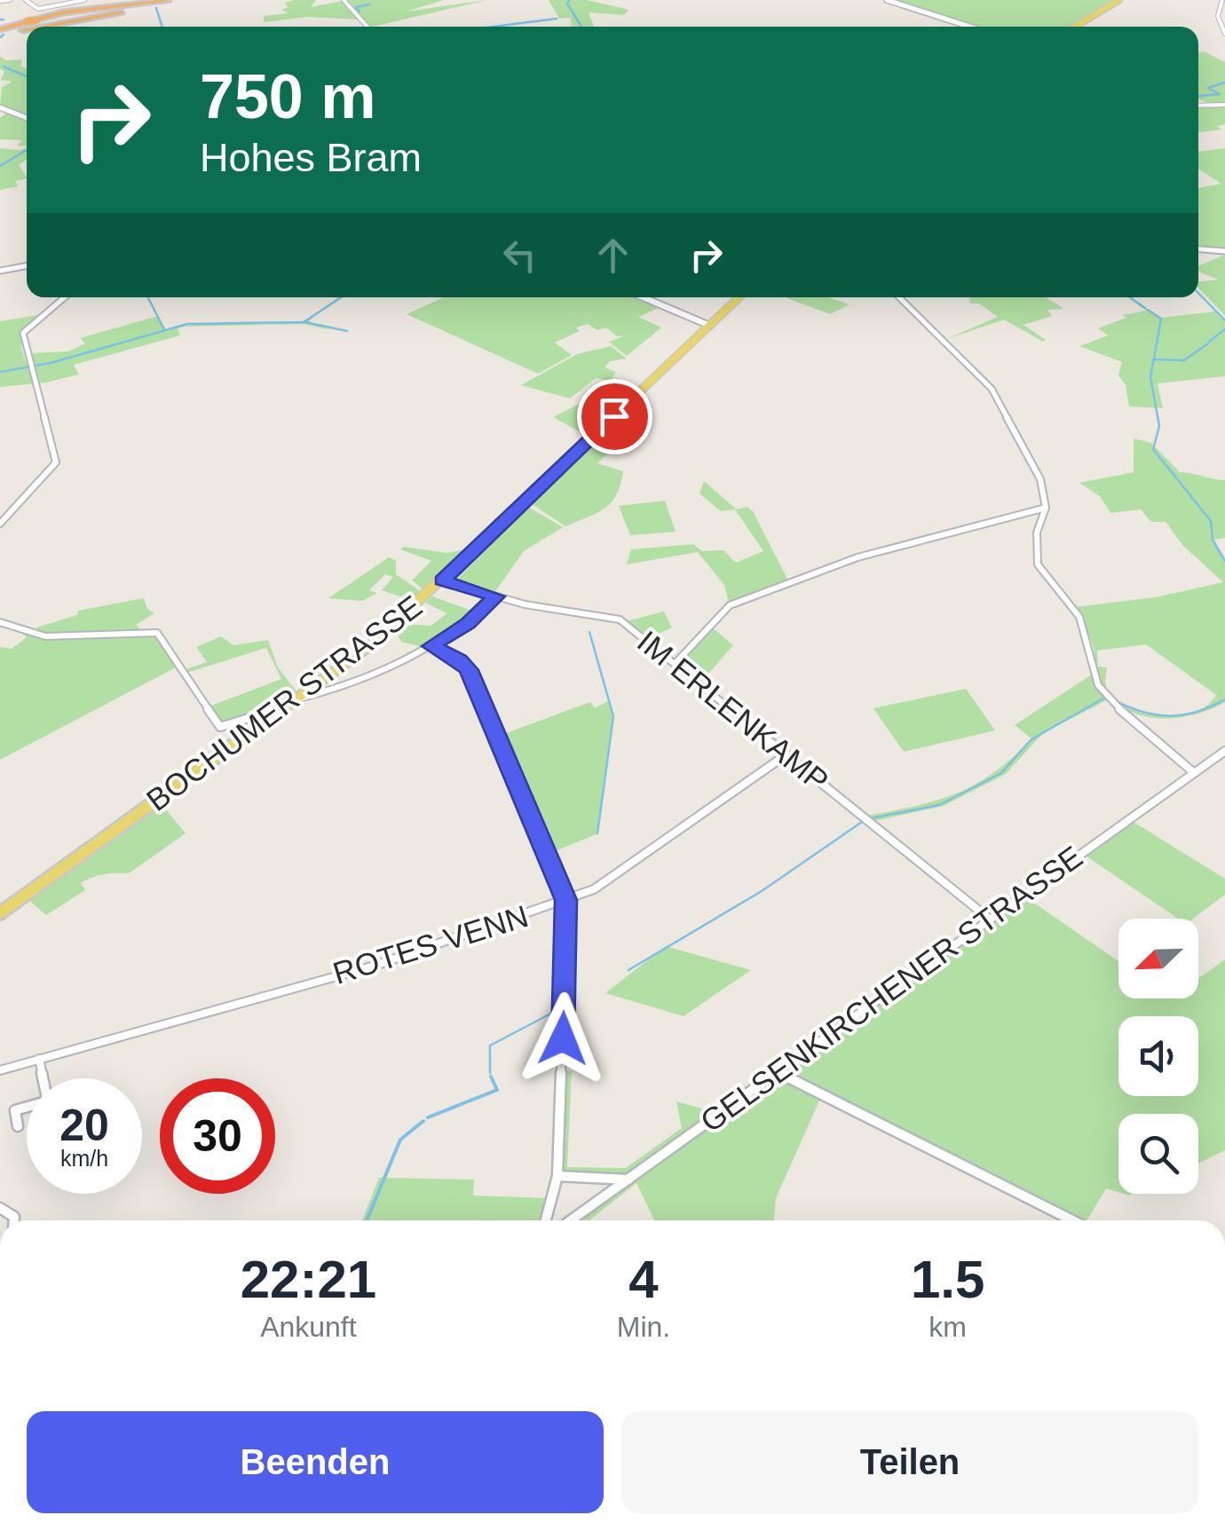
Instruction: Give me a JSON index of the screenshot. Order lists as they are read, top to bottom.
{
  "streets": {
    "main road": ["BOCHUMER STRASSE"],
    "street": ["IM ERLENKAMP", "ROTES VENN", "GELSENKIRCHENER STRASSE"]
  },
  "crossings": [
    ["BOCHUMER STRASSE", "IM ERLENKAMP"],
    ["IM ERLENKAMP", "ROTES VENN"],
    ["IM ERLENKAMP", "GELSENKIRCHENER STRASSE"]
  ],
  "north": "bottom left",
  "page": {
    "turn": ["750 m", "Hohes Bram"],
    "speed": "20 km/h",
    "limit": "30",
    "eta": [
      "22:21",
      "Ankunft",
      "4",
      "Min.",
      "1.5",
      "km"
    ],
    "buttons": ["Beenden", "Teilen"]
  }
}
